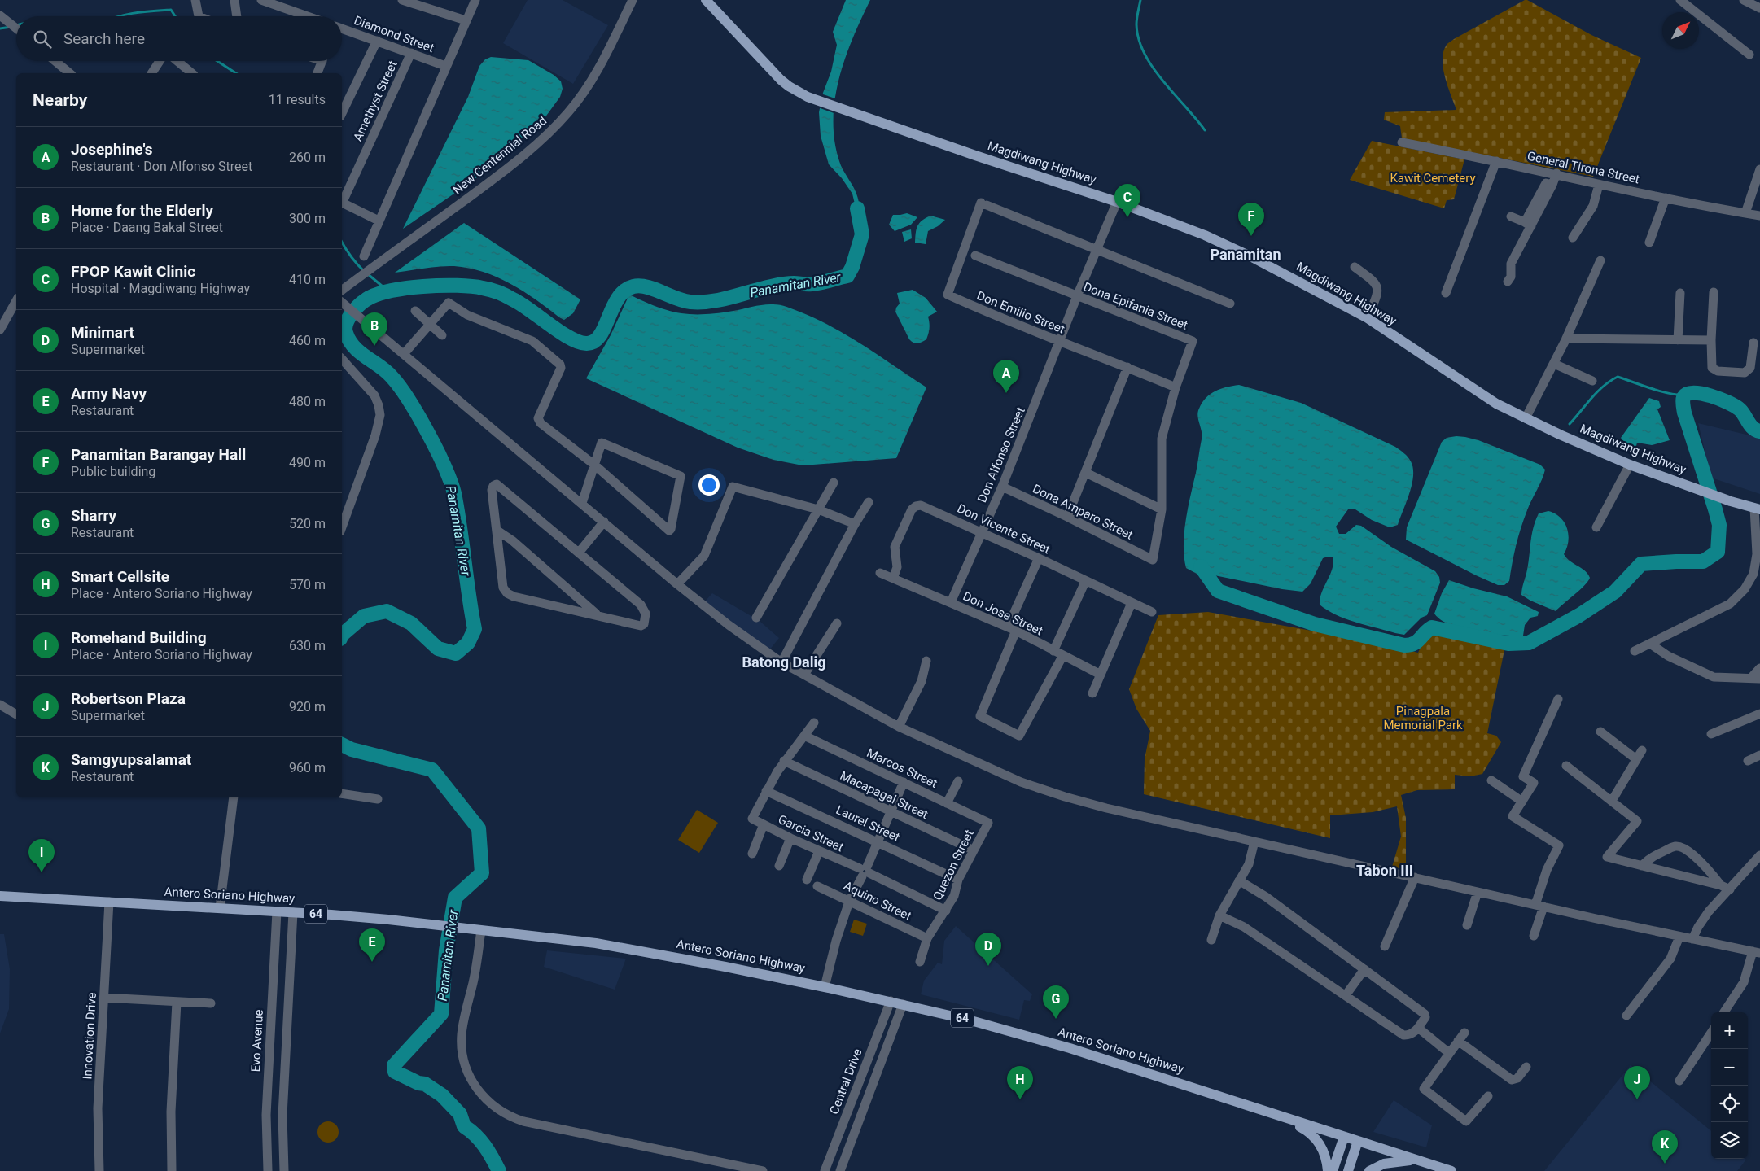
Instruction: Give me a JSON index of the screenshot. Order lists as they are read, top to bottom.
{
  "streets": {
    "main road": ["Magdiwang Highway", "Antero Soriano Highway", "64"],
    "street": [
      "Diamond Street",
      "Amethyst Street",
      "New Centennial Road",
      "General Tirona Street",
      "Dona Epifania Street",
      "Don Emilio Street",
      "Don Alfonso Street",
      "Dona Amparo Street",
      "Don Vicente Street",
      "Don Jose Street",
      "Marcos Street",
      "Macapagal Street",
      "Laurel Street",
      "Garcia Street",
      "Quezon Street",
      "Aquino Street",
      "Innovation Drive",
      "Evo Avenue",
      "Central Drive"
    ]
  },
  "crossings": [
    ["Diamond Street", "Amethyst Street"],
    ["Magdiwang Highway", "Don Alfonso Street"],
    ["Dona Epifania Street", "Don Emilio Street"],
    ["Dona Epifania Street", "Don Alfonso Street"],
    ["Dona Epifania Street", "Dona Amparo Street"],
    ["Don Emilio Street", "Don Alfonso Street"],
    ["Don Alfonso Street", "Dona Amparo Street"],
    ["Don Alfonso Street", "Don Vicente Street"],
    ["Don Alfonso Street", "Don Jose Street"],
    ["Don Vicente Street", "Don Jose Street"],
    ["Marcos Street", "Quezon Street"],
    ["Macapagal Street", "Quezon Street"],
    ["Laurel Street", "Garcia Street"],
    ["Laurel Street", "Quezon Street"],
    ["Garcia Street", "Quezon Street"],
    ["Quezon Street", "Aquino Street"],
    ["Antero Soriano Highway", "Innovation Drive"],
    ["Antero Soriano Highway", "Evo Avenue"],
    ["Antero Soriano Highway", "Central Drive"]
  ],
  "districts": ["Panamitan", "Batong Dalig", "Tabon III"],
  "water": ["Panamitan River"],
  "parks": ["Kawit Cemetery", "Pinagpala Memorial Park"],
  "north": "top right",
  "page": {
    "search": "Search here",
    "heading": ["Nearby", "11 results"],
    "list": [
      {
        "mark": "A",
        "name": "Josephine's",
        "note": "Restaurant · Don Alfonso Street",
        "value": "260 m"
      },
      {
        "mark": "B",
        "name": "Home for the Elderly",
        "note": "Place · Daang Bakal Street",
        "value": "300 m"
      },
      {
        "mark": "C",
        "name": "FPOP Kawit Clinic",
        "note": "Hospital · Magdiwang Highway",
        "value": "410 m"
      },
      {
        "mark": "D",
        "name": "Minimart",
        "note": "Supermarket",
        "value": "460 m"
      },
      {
        "mark": "E",
        "name": "Army Navy",
        "note": "Restaurant",
        "value": "480 m"
      },
      {
        "mark": "F",
        "name": "Panamitan Barangay Hall",
        "note": "Public building",
        "value": "490 m"
      },
      {
        "mark": "G",
        "name": "Sharry",
        "note": "Restaurant",
        "value": "520 m"
      },
      {
        "mark": "H",
        "name": "Smart Cellsite",
        "note": "Place · Antero Soriano Highway",
        "value": "570 m"
      },
      {
        "mark": "I",
        "name": "Romehand Building",
        "note": "Place · Antero Soriano Highway",
        "value": "630 m"
      },
      {
        "mark": "J",
        "name": "Robertson Plaza",
        "note": "Supermarket",
        "value": "920 m"
      },
      {
        "mark": "K",
        "name": "Samgyupsalamat",
        "note": "Restaurant",
        "value": "960 m"
      }
    ],
    "pins": [
      "C",
      "F",
      "B",
      "A",
      "I",
      "E",
      "D",
      "G",
      "H",
      "J",
      "K"
    ],
    "map_buttons": ["+", "−"]
  }
}
